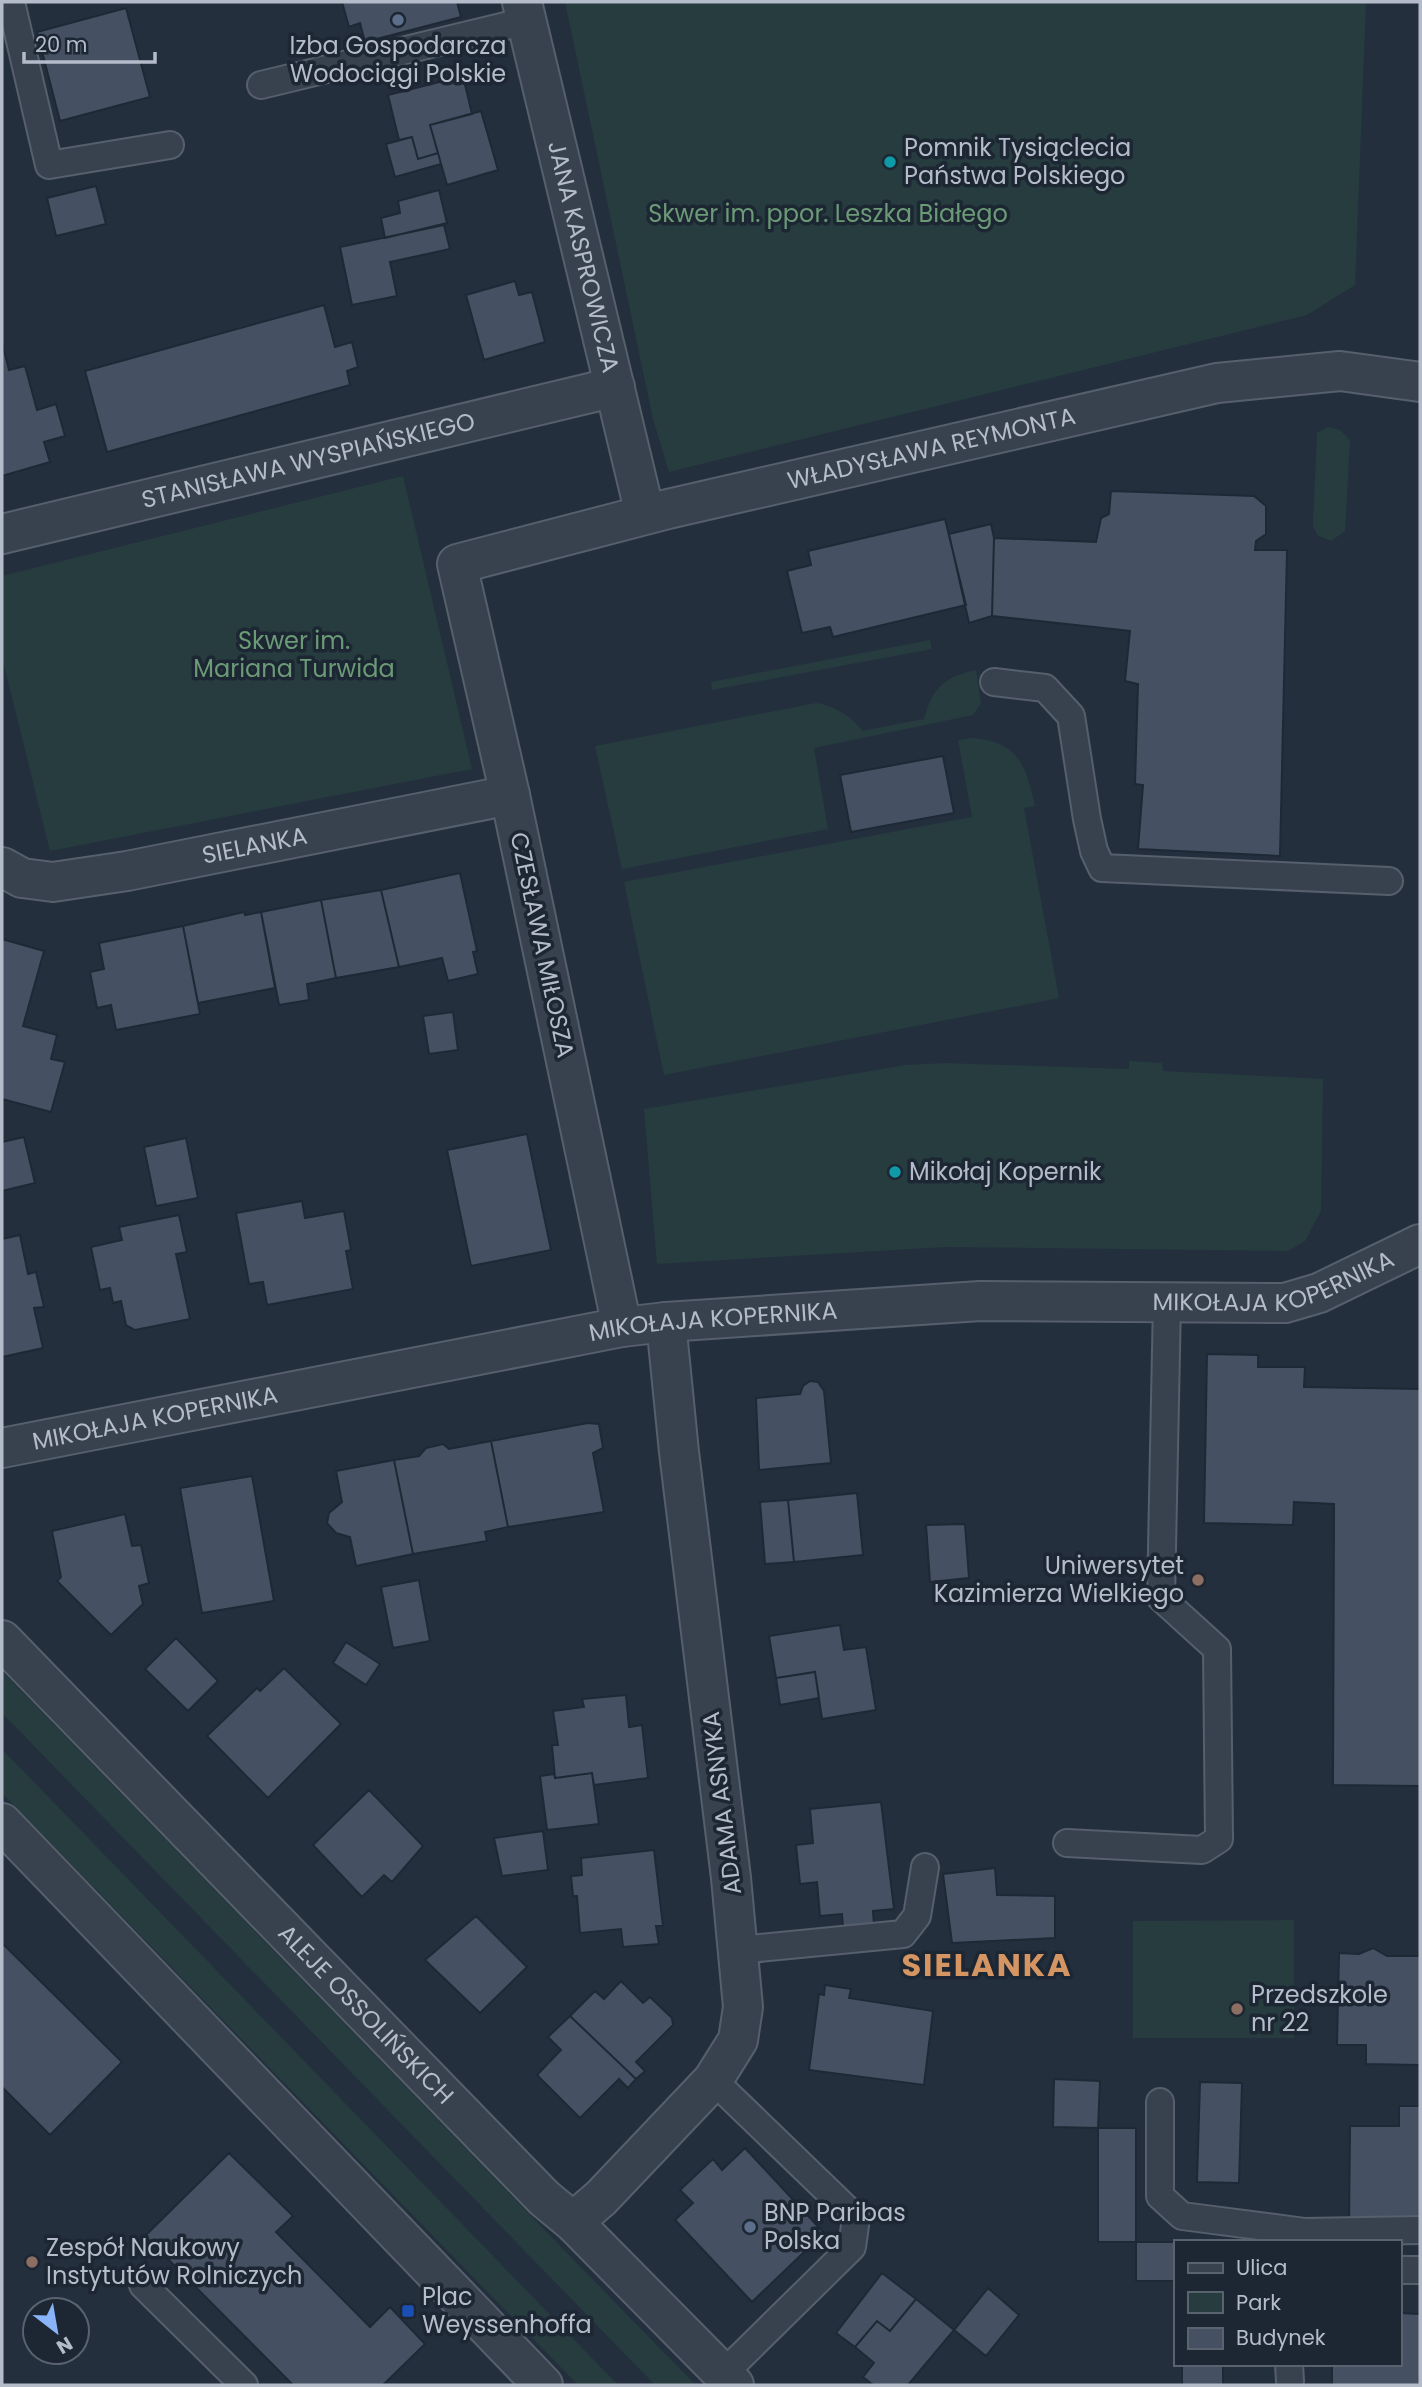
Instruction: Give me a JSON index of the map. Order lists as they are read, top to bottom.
{
  "streets": {
    "street": [
      "JANA KASPROWICZA",
      "WŁADYSŁAWA REYMONTA",
      "STANISŁAWA WYSPIAŃSKIEGO",
      "SIELANKA",
      "CZESŁAWA MIŁOSZA",
      "MIKOŁAJA KOPERNIKA",
      "ADAMA ASNYKA",
      "ALEJE OSSOLIŃSKICH"
    ]
  },
  "crossings": [
    ["JANA KASPROWICZA", "WŁADYSŁAWA REYMONTA"],
    ["JANA KASPROWICZA", "STANISŁAWA WYSPIAŃSKIEGO"],
    ["WŁADYSŁAWA REYMONTA", "CZESŁAWA MIŁOSZA"],
    ["SIELANKA", "CZESŁAWA MIŁOSZA"],
    ["CZESŁAWA MIŁOSZA", "MIKOŁAJA KOPERNIKA"],
    ["MIKOŁAJA KOPERNIKA", "ADAMA ASNYKA"],
    ["ADAMA ASNYKA", "ALEJE OSSOLIŃSKICH"]
  ],
  "districts": ["SIELANKA"],
  "parks": ["Skwer im. ppor. Leszka Białego", "Skwer im. Mariana Turwida"],
  "places": {
    "other": [
      "Izba Gospodarcza Wodociągi Polskie",
      "Pomnik Tysiąclecia Państwa Polskiego",
      "Mikołaj Kopernik",
      "Uniwersytet Kazimierza Wielkiego",
      "Przedszkole nr 22",
      "BNP Paribas Polska",
      "Zespół Naukowy Instytutów Rolniczych"
    ],
    "transit": ["Plac Weyssenhoffa"]
  },
  "legend": ["Ulica", "Park", "Budynek"],
  "scale_bar": "20 m",
  "north": "bottom right"
}
